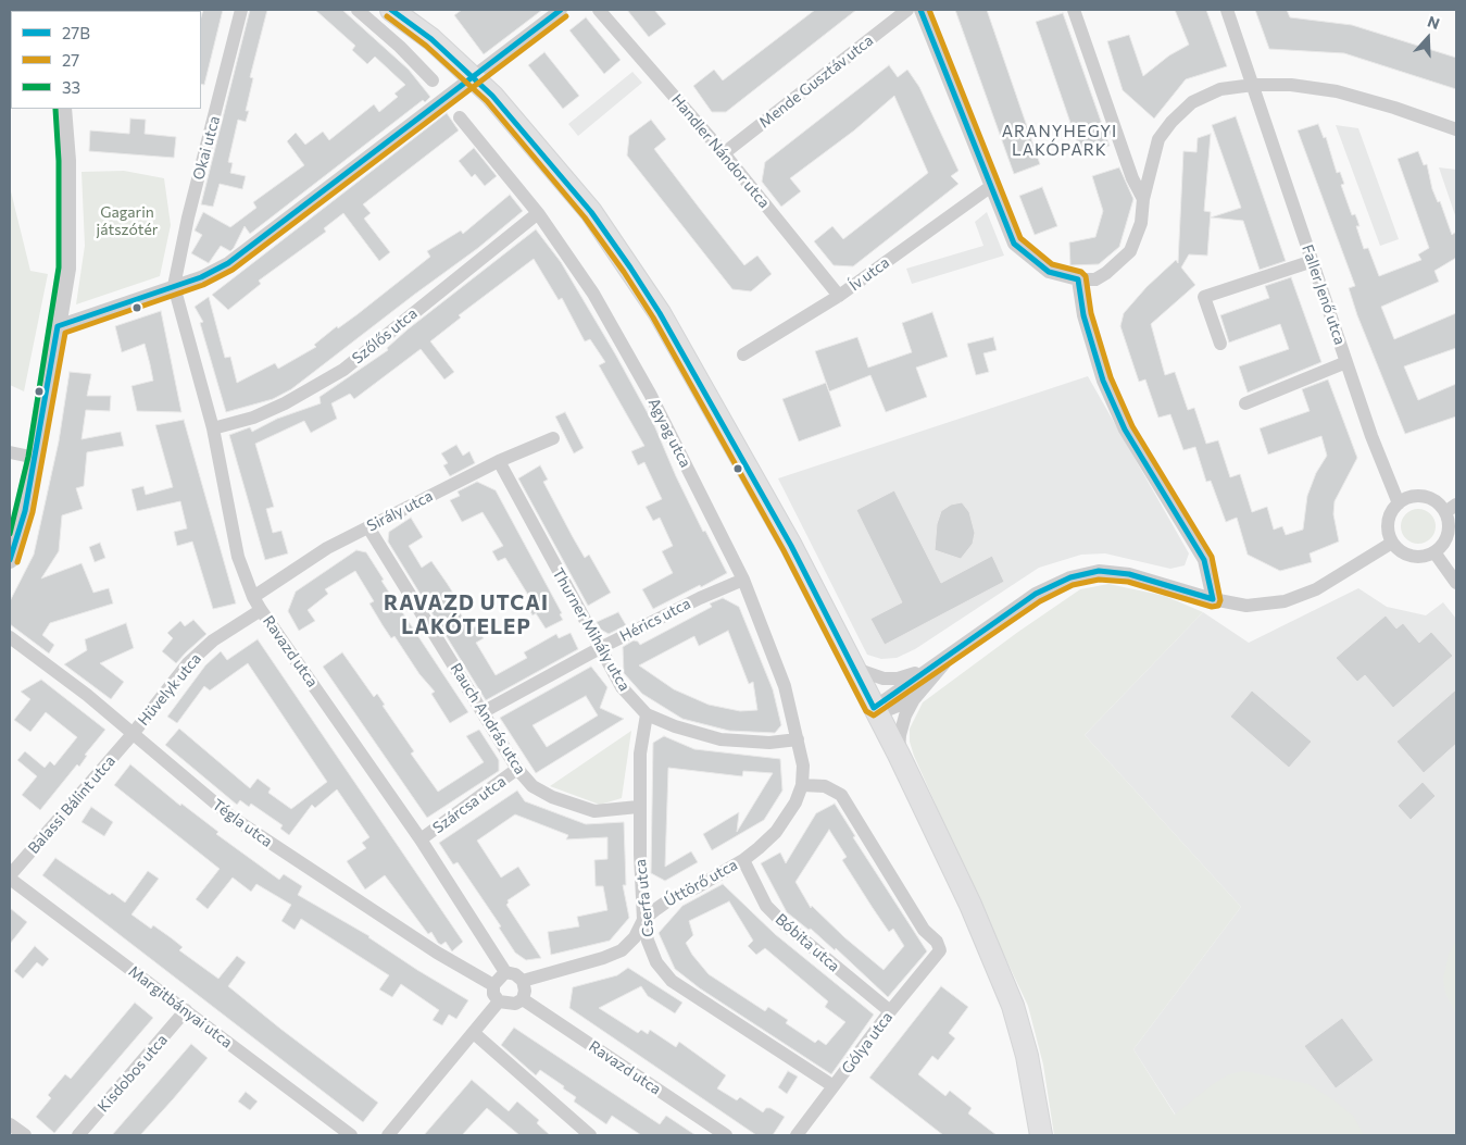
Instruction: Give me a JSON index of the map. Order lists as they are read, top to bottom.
{
  "streets": {
    "street": [
      "Mende Gusztáv utca",
      "Okai utca",
      "Handler Nándor utca",
      "Ív utca",
      "Faller Jenő utca",
      "Szőlős utca",
      "Agyag utca",
      "Sirály utca",
      "Hérics utca",
      "Thurner Mihály utca",
      "Ravazd utca",
      "Hüvelyk utca",
      "Rauch András utca",
      "Balassi Bálint utca",
      "Szárcsa utca",
      "Tégla utca",
      "Úttörő utca",
      "Cserfa utca",
      "Bóbita utca",
      "Margitbányai utca",
      "Gólya utca",
      "Kisdobos utca"
    ]
  },
  "crossings": [
    ["Mende Gusztáv utca", "Handler Nándor utca"],
    ["Okai utca", "Ravazd utca"],
    ["Handler Nándor utca", "Ív utca"],
    ["Szőlős utca", "Agyag utca"],
    ["Szőlős utca", "Ravazd utca"],
    ["Agyag utca", "Hérics utca"],
    ["Agyag utca", "Thurner Mihály utca"],
    ["Agyag utca", "Úttörő utca"],
    ["Agyag utca", "Gólya utca"],
    ["Sirály utca", "Thurner Mihály utca"],
    ["Sirály utca", "Ravazd utca"],
    ["Sirály utca", "Rauch András utca"],
    ["Hérics utca", "Thurner Mihály utca"],
    ["Hérics utca", "Rauch András utca"],
    ["Thurner Mihály utca", "Cserfa utca"],
    ["Ravazd utca", "Hüvelyk utca"],
    ["Ravazd utca", "Szárcsa utca"],
    ["Ravazd utca", "Tégla utca"],
    ["Ravazd utca", "Úttörő utca"],
    ["Hüvelyk utca", "Balassi Bálint utca"],
    ["Hüvelyk utca", "Tégla utca"],
    ["Rauch András utca", "Szárcsa utca"],
    ["Rauch András utca", "Cserfa utca"],
    ["Balassi Bálint utca", "Tégla utca"],
    ["Balassi Bálint utca", "Margitbányai utca"],
    ["Tégla utca", "Úttörő utca"],
    ["Úttörő utca", "Cserfa utca"],
    ["Úttörő utca", "Bóbita utca"],
    ["Úttörő utca", "Gólya utca"],
    ["Cserfa utca", "Gólya utca"],
    ["Bóbita utca", "Gólya utca"],
    ["Margitbányai utca", "Kisdobos utca"]
  ],
  "districts": ["ARANYHEGYI LAKÓPARK", "RAVAZD UTCAI LAKÓTELEP"],
  "parks": ["Gagarin játszótér"],
  "lines": ["transit line 27B", "transit line 27", "transit line 33"],
  "legend": ["27B", "27", "33"],
  "north": "top"
}
